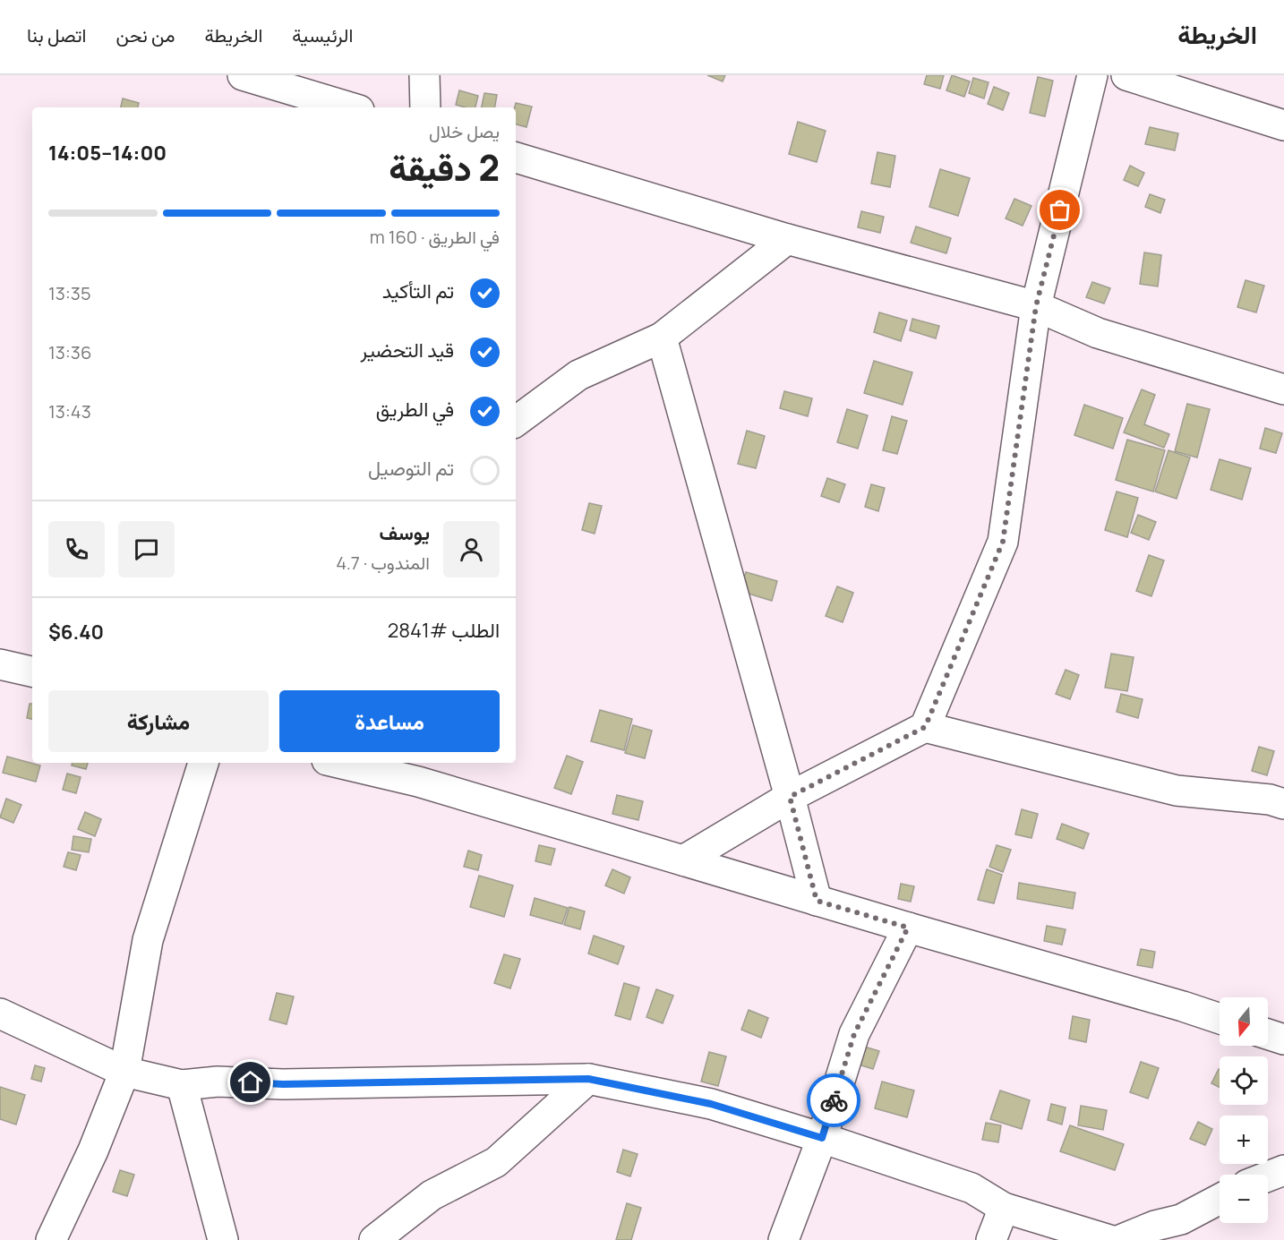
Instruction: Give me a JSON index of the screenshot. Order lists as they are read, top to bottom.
{
  "north": "bottom",
  "page": {
    "header": "الخريطة",
    "nav": [
      "الرئيسية",
      "الخريطة",
      "من نحن",
      "اتصل بنا"
    ],
    "heading": ["2 دقيقة", "يصل خلال", "14:00–14:05"],
    "panel": [
      "يوسف",
      "المندوب · 4.7",
      "الطلب #2841",
      "$6.40"
    ],
    "bar": "في الطريق · 160 m",
    "list": [
      ["تم التأكيد", "13:35"],
      ["قيد التحضير", "13:36"],
      ["في الطريق", "13:43"],
      "تم التوصيل"
    ],
    "buttons": ["مساعدة", "مشاركة"],
    "map_buttons": ["+", "−"]
  }
}
